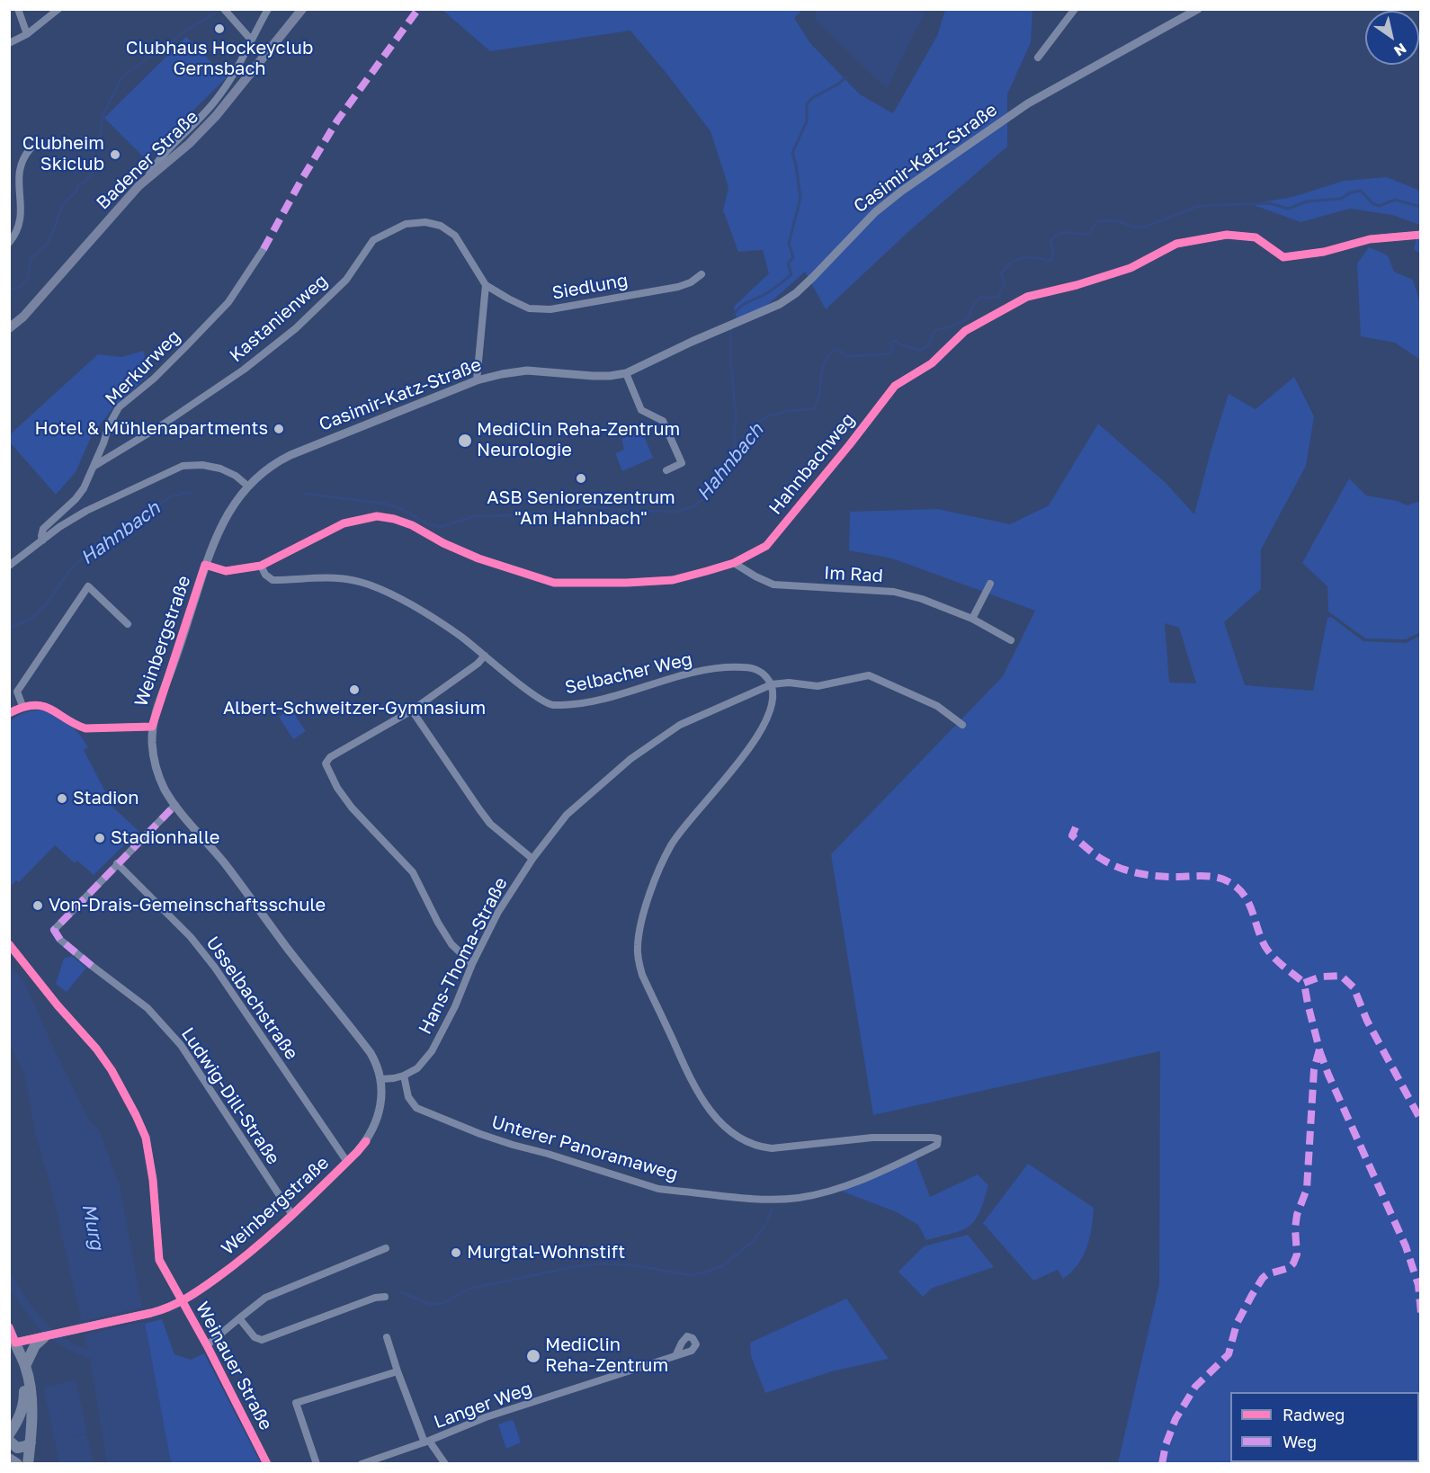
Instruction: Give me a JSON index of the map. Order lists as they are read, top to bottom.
{
  "streets": {
    "main road": ["Badener Straße"],
    "street": [
      "Casimir-Katz-Straße",
      "Siedlung",
      "Kastanienweg",
      "Merkurweg",
      "Hahnbachweg",
      "Im Rad",
      "Weinbergstraße",
      "Selbacher Weg",
      "Hans-Thoma-Straße",
      "Usselbachstraße",
      "Ludwig-Dill-Straße",
      "Unterer Panoramaweg",
      "Weinauer Straße",
      "Langer Weg"
    ]
  },
  "crossings": [
    ["Casimir-Katz-Straße", "Weinbergstraße"],
    ["Siedlung", "Kastanienweg"],
    ["Kastanienweg", "Merkurweg"],
    ["Hahnbachweg", "Im Rad"],
    ["Hahnbachweg", "Weinbergstraße"],
    ["Hahnbachweg", "Selbacher Weg"],
    ["Weinbergstraße", "Hans-Thoma-Straße"],
    ["Weinbergstraße", "Usselbachstraße"],
    ["Weinbergstraße", "Ludwig-Dill-Straße"],
    ["Weinbergstraße", "Weinauer Straße"],
    ["Selbacher Weg", "Hans-Thoma-Straße"],
    ["Selbacher Weg", "Unterer Panoramaweg"],
    ["Hans-Thoma-Straße", "Unterer Panoramaweg"],
    ["Usselbachstraße", "Ludwig-Dill-Straße"]
  ],
  "water": ["Hahnbach", "Murg"],
  "places": [
    "Clubhaus Hockeyclub Gernsbach",
    "Clubheim Skiclub",
    "Hotel & Mühlenapartments",
    "MediClin Reha-Zentrum Neurologie",
    "ASB Seniorenzentrum \"Am Hahnbach\"",
    "Albert-Schweitzer-Gymnasium",
    "Stadion",
    "Stadionhalle",
    "Von-Drais-Gemeinschaftsschule",
    "Murgtal-Wohnstift",
    "MediClin Reha-Zentrum"
  ],
  "legend": ["Radweg", "Weg"],
  "north": "bottom right"
}
